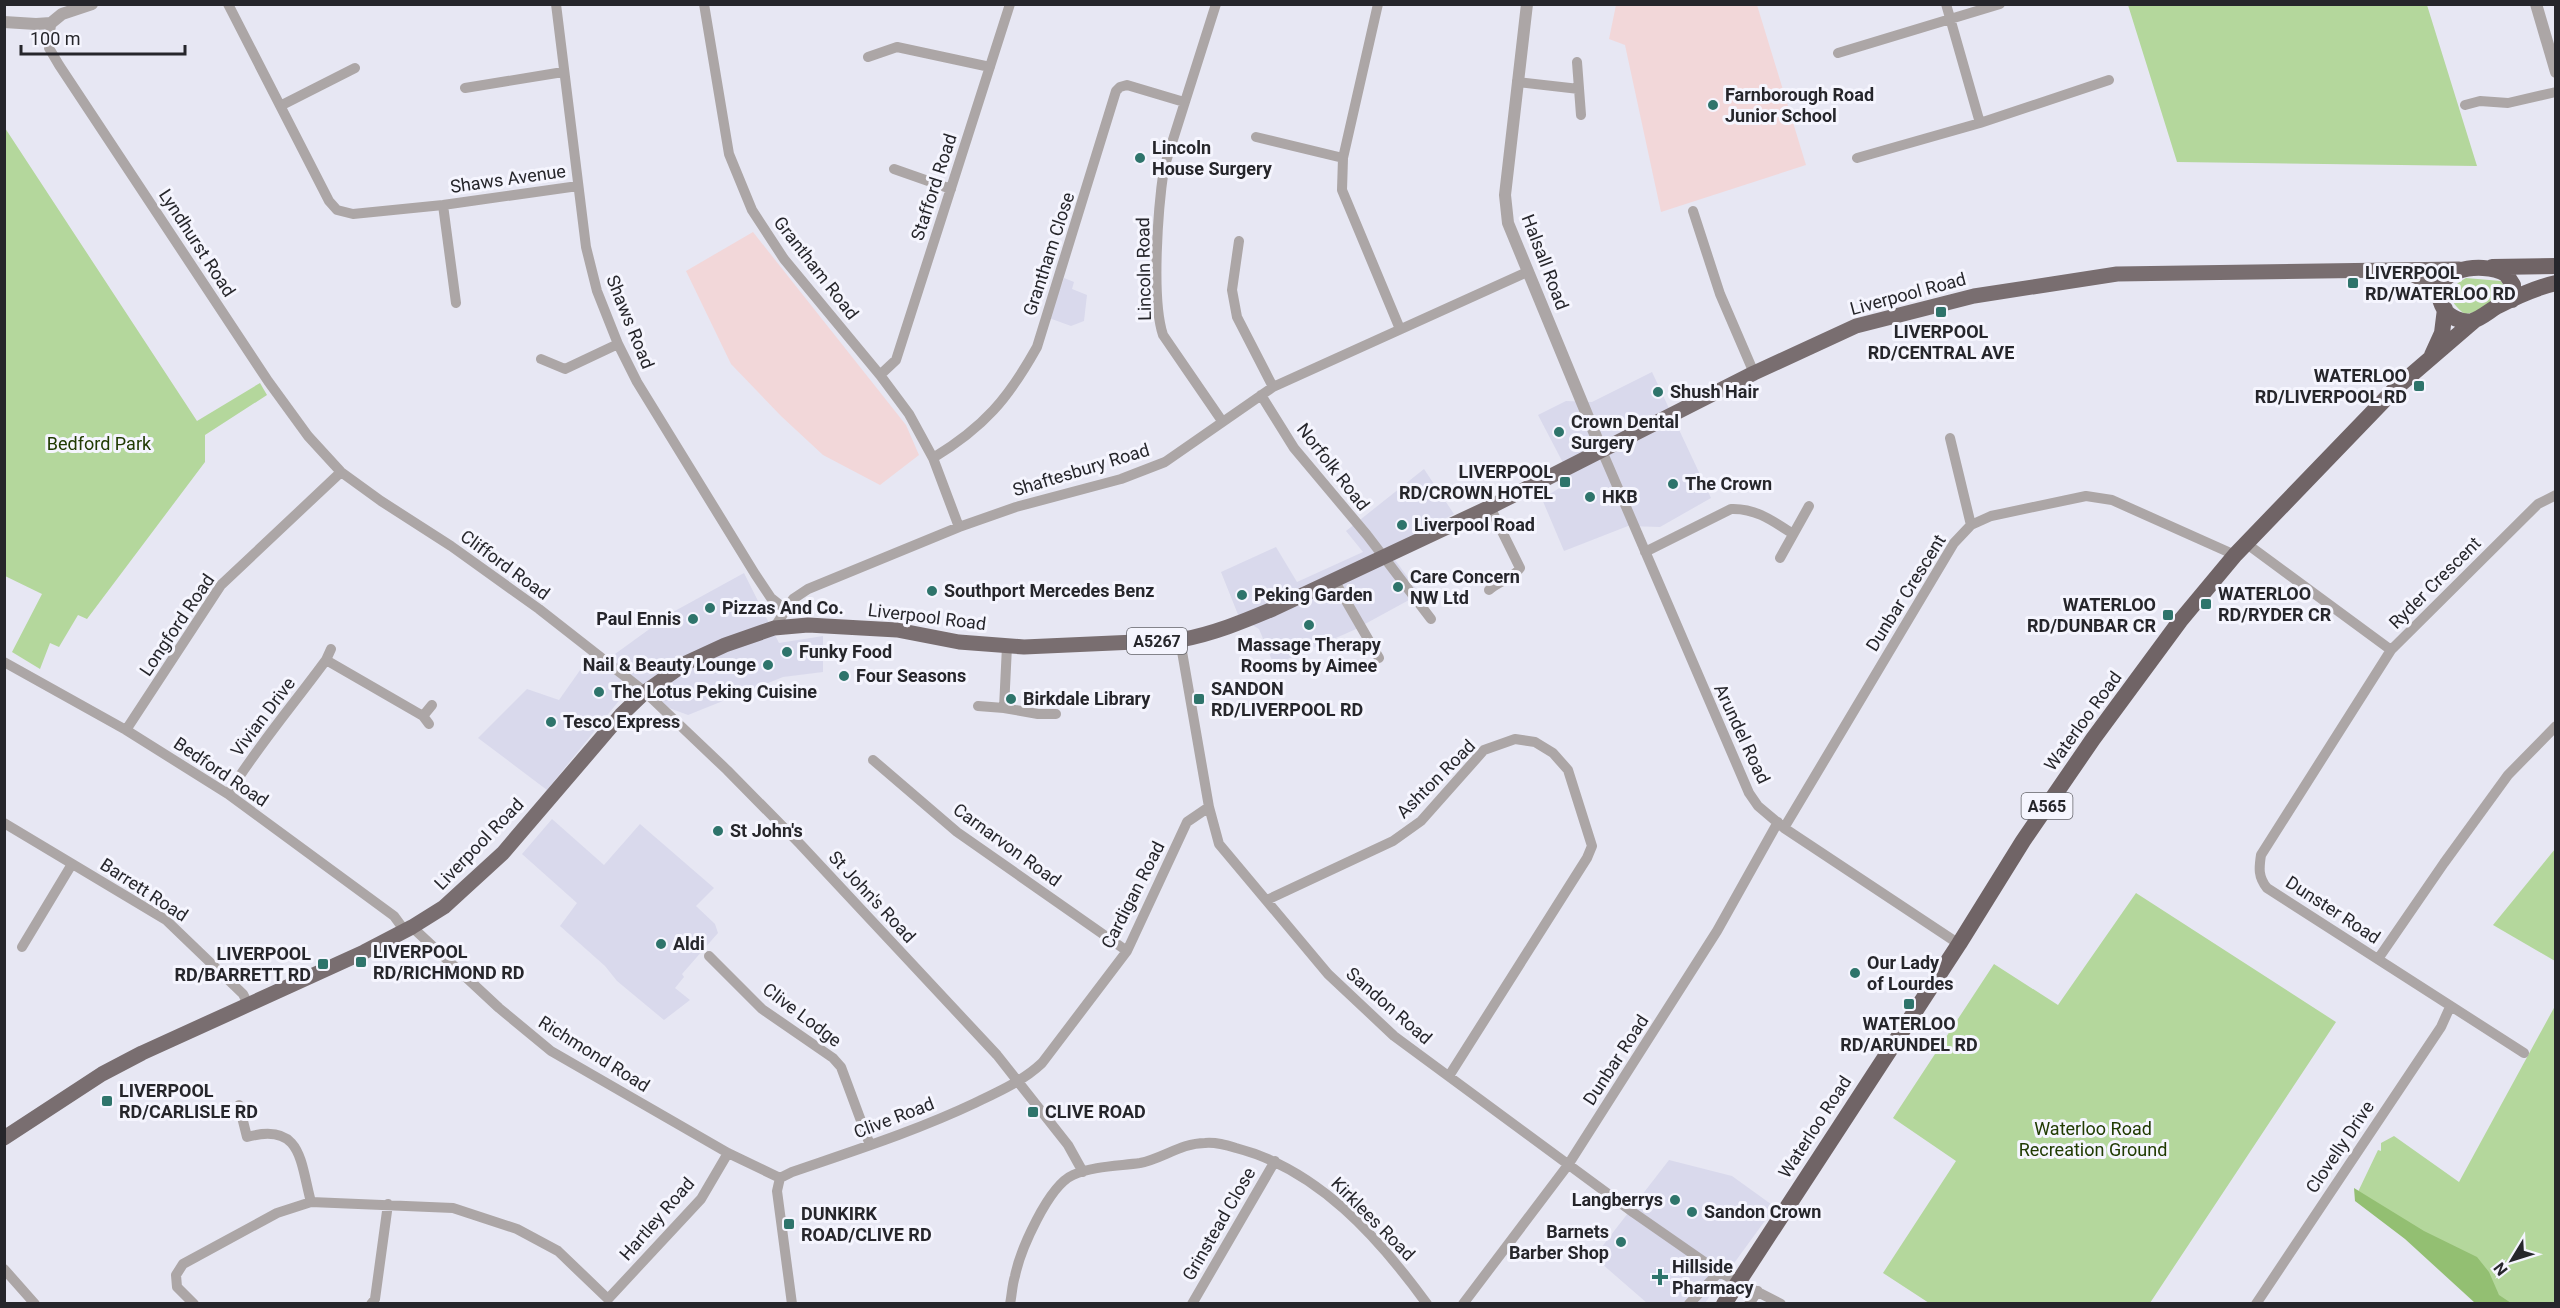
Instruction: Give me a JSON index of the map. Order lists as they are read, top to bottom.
{
  "streets": {
    "highway": ["Waterloo Road", "A565"],
    "main road": ["Liverpool Road", "A5267"],
    "street": [
      "Shaws Avenue",
      "Stafford Road",
      "Lyndhurst Road",
      "Grantham Close",
      "Halsall Road",
      "Grantham Road",
      "Lincoln Road",
      "Shaws Road",
      "Norfolk Road",
      "Shaftesbury Road",
      "Clifford Road",
      "Ryder Crescent",
      "Dunbar Crescent",
      "Longford Road",
      "Vivian Drive",
      "Arundel Road",
      "Bedford Road",
      "Ashton Road",
      "Carnarvon Road",
      "Barrett Road",
      "Cardigan Road",
      "St John's Road",
      "Dunster Road",
      "Sandon Road",
      "Clive Lodge",
      "Richmond Road",
      "Dunbar Road",
      "Clive Road",
      "Clovelly Drive",
      "Hartley Road",
      "Kirklees Road",
      "Grinstead Close"
    ]
  },
  "crossings": [
    ["Shaws Avenue", "Shaws Road"],
    ["Stafford Road", "Grantham Road"],
    ["Lyndhurst Road", "Clifford Road"],
    ["Lyndhurst Road", "Longford Road"],
    ["Grantham Close", "Grantham Road"],
    ["Grantham Close", "Lincoln Road"],
    ["Halsall Road", "Liverpool Road"],
    ["Halsall Road", "Shaftesbury Road"],
    ["Halsall Road", "Arundel Road"],
    ["Grantham Road", "Shaftesbury Road"],
    ["Lincoln Road", "Shaftesbury Road"],
    ["Liverpool Road", "Norfolk Road"],
    ["Liverpool Road", "Shaftesbury Road"],
    ["Liverpool Road", "Clifford Road"],
    ["Liverpool Road", "Waterloo Road"],
    ["Liverpool Road", "Arundel Road"],
    ["Liverpool Road", "Bedford Road"],
    ["Liverpool Road", "A565"],
    ["Liverpool Road", "Barrett Road"],
    ["Liverpool Road", "St John's Road"],
    ["Liverpool Road", "Sandon Road"],
    ["Liverpool Road", "Richmond Road"],
    ["Shaws Road", "Shaftesbury Road"],
    ["Norfolk Road", "Shaftesbury Road"],
    ["Clifford Road", "Longford Road"],
    ["Clifford Road", "St John's Road"],
    ["Ryder Crescent", "Dunbar Crescent"],
    ["Ryder Crescent", "Waterloo Road"],
    ["Ryder Crescent", "Dunster Road"],
    ["Dunbar Crescent", "Waterloo Road"],
    ["Dunbar Crescent", "Arundel Road"],
    ["Dunbar Crescent", "Dunbar Road"],
    ["Longford Road", "Bedford Road"],
    ["Vivian Drive", "Bedford Road"],
    ["Waterloo Road", "Arundel Road"],
    ["Waterloo Road", "A565"],
    ["Waterloo Road", "Sandon Road"],
    ["Arundel Road", "Dunbar Road"],
    ["Bedford Road", "Richmond Road"],
    ["Ashton Road", "Sandon Road"],
    ["Carnarvon Road", "Cardigan Road"],
    ["Cardigan Road", "St John's Road"],
    ["Cardigan Road", "Sandon Road"],
    ["Cardigan Road", "Clive Road"],
    ["St John's Road", "Clive Road"],
    ["Dunster Road", "Clovelly Drive"],
    ["Sandon Road", "Dunbar Road"],
    ["Clive Lodge", "Clive Road"],
    ["Richmond Road", "Clive Road"],
    ["Richmond Road", "Hartley Road"],
    ["Kirklees Road", "Grinstead Close"]
  ],
  "parks": ["Bedford Park", "Waterloo Road Recreation Ground"],
  "places": {
    "other": [
      "Farnborough Road Junior School",
      "Lincoln House Surgery",
      "Shush Hair",
      "Crown Dental Surgery",
      "The Crown",
      "HKB",
      "Liverpool Road",
      "Care Concern NW Ltd",
      "Southport Mercedes Benz",
      "Peking Garden",
      "Pizzas And Co.",
      "Paul Ennis",
      "Massage Therapy Rooms by Aimee",
      "Funky Food",
      "Nail & Beauty Lounge",
      "Four Seasons",
      "The Lotus Peking Cuisine",
      "Birkdale Library",
      "Tesco Express",
      "St John's",
      "Aldi",
      "Our Lady of Lourdes",
      "Langberrys",
      "Sandon Crown",
      "Barnets Barber Shop"
    ],
    "transit": [
      "LIVERPOOL RD/WATERLOO RD",
      "LIVERPOOL RD/CENTRAL AVE",
      "WATERLOO RD/LIVERPOOL RD",
      "LIVERPOOL RD/CROWN HOTEL",
      "WATERLOO RD/RYDER CR",
      "WATERLOO RD/DUNBAR CR",
      "SANDON RD/LIVERPOOL RD",
      "LIVERPOOL RD/RICHMOND RD",
      "LIVERPOOL RD/BARRETT RD",
      "WATERLOO RD/ARUNDEL RD",
      "LIVERPOOL RD/CARLISLE RD",
      "CLIVE ROAD",
      "DUNKIRK ROAD/CLIVE RD"
    ],
    "health": ["Hillside Pharmacy"]
  },
  "scale_bar": "100 m",
  "north": "bottom left"
}
